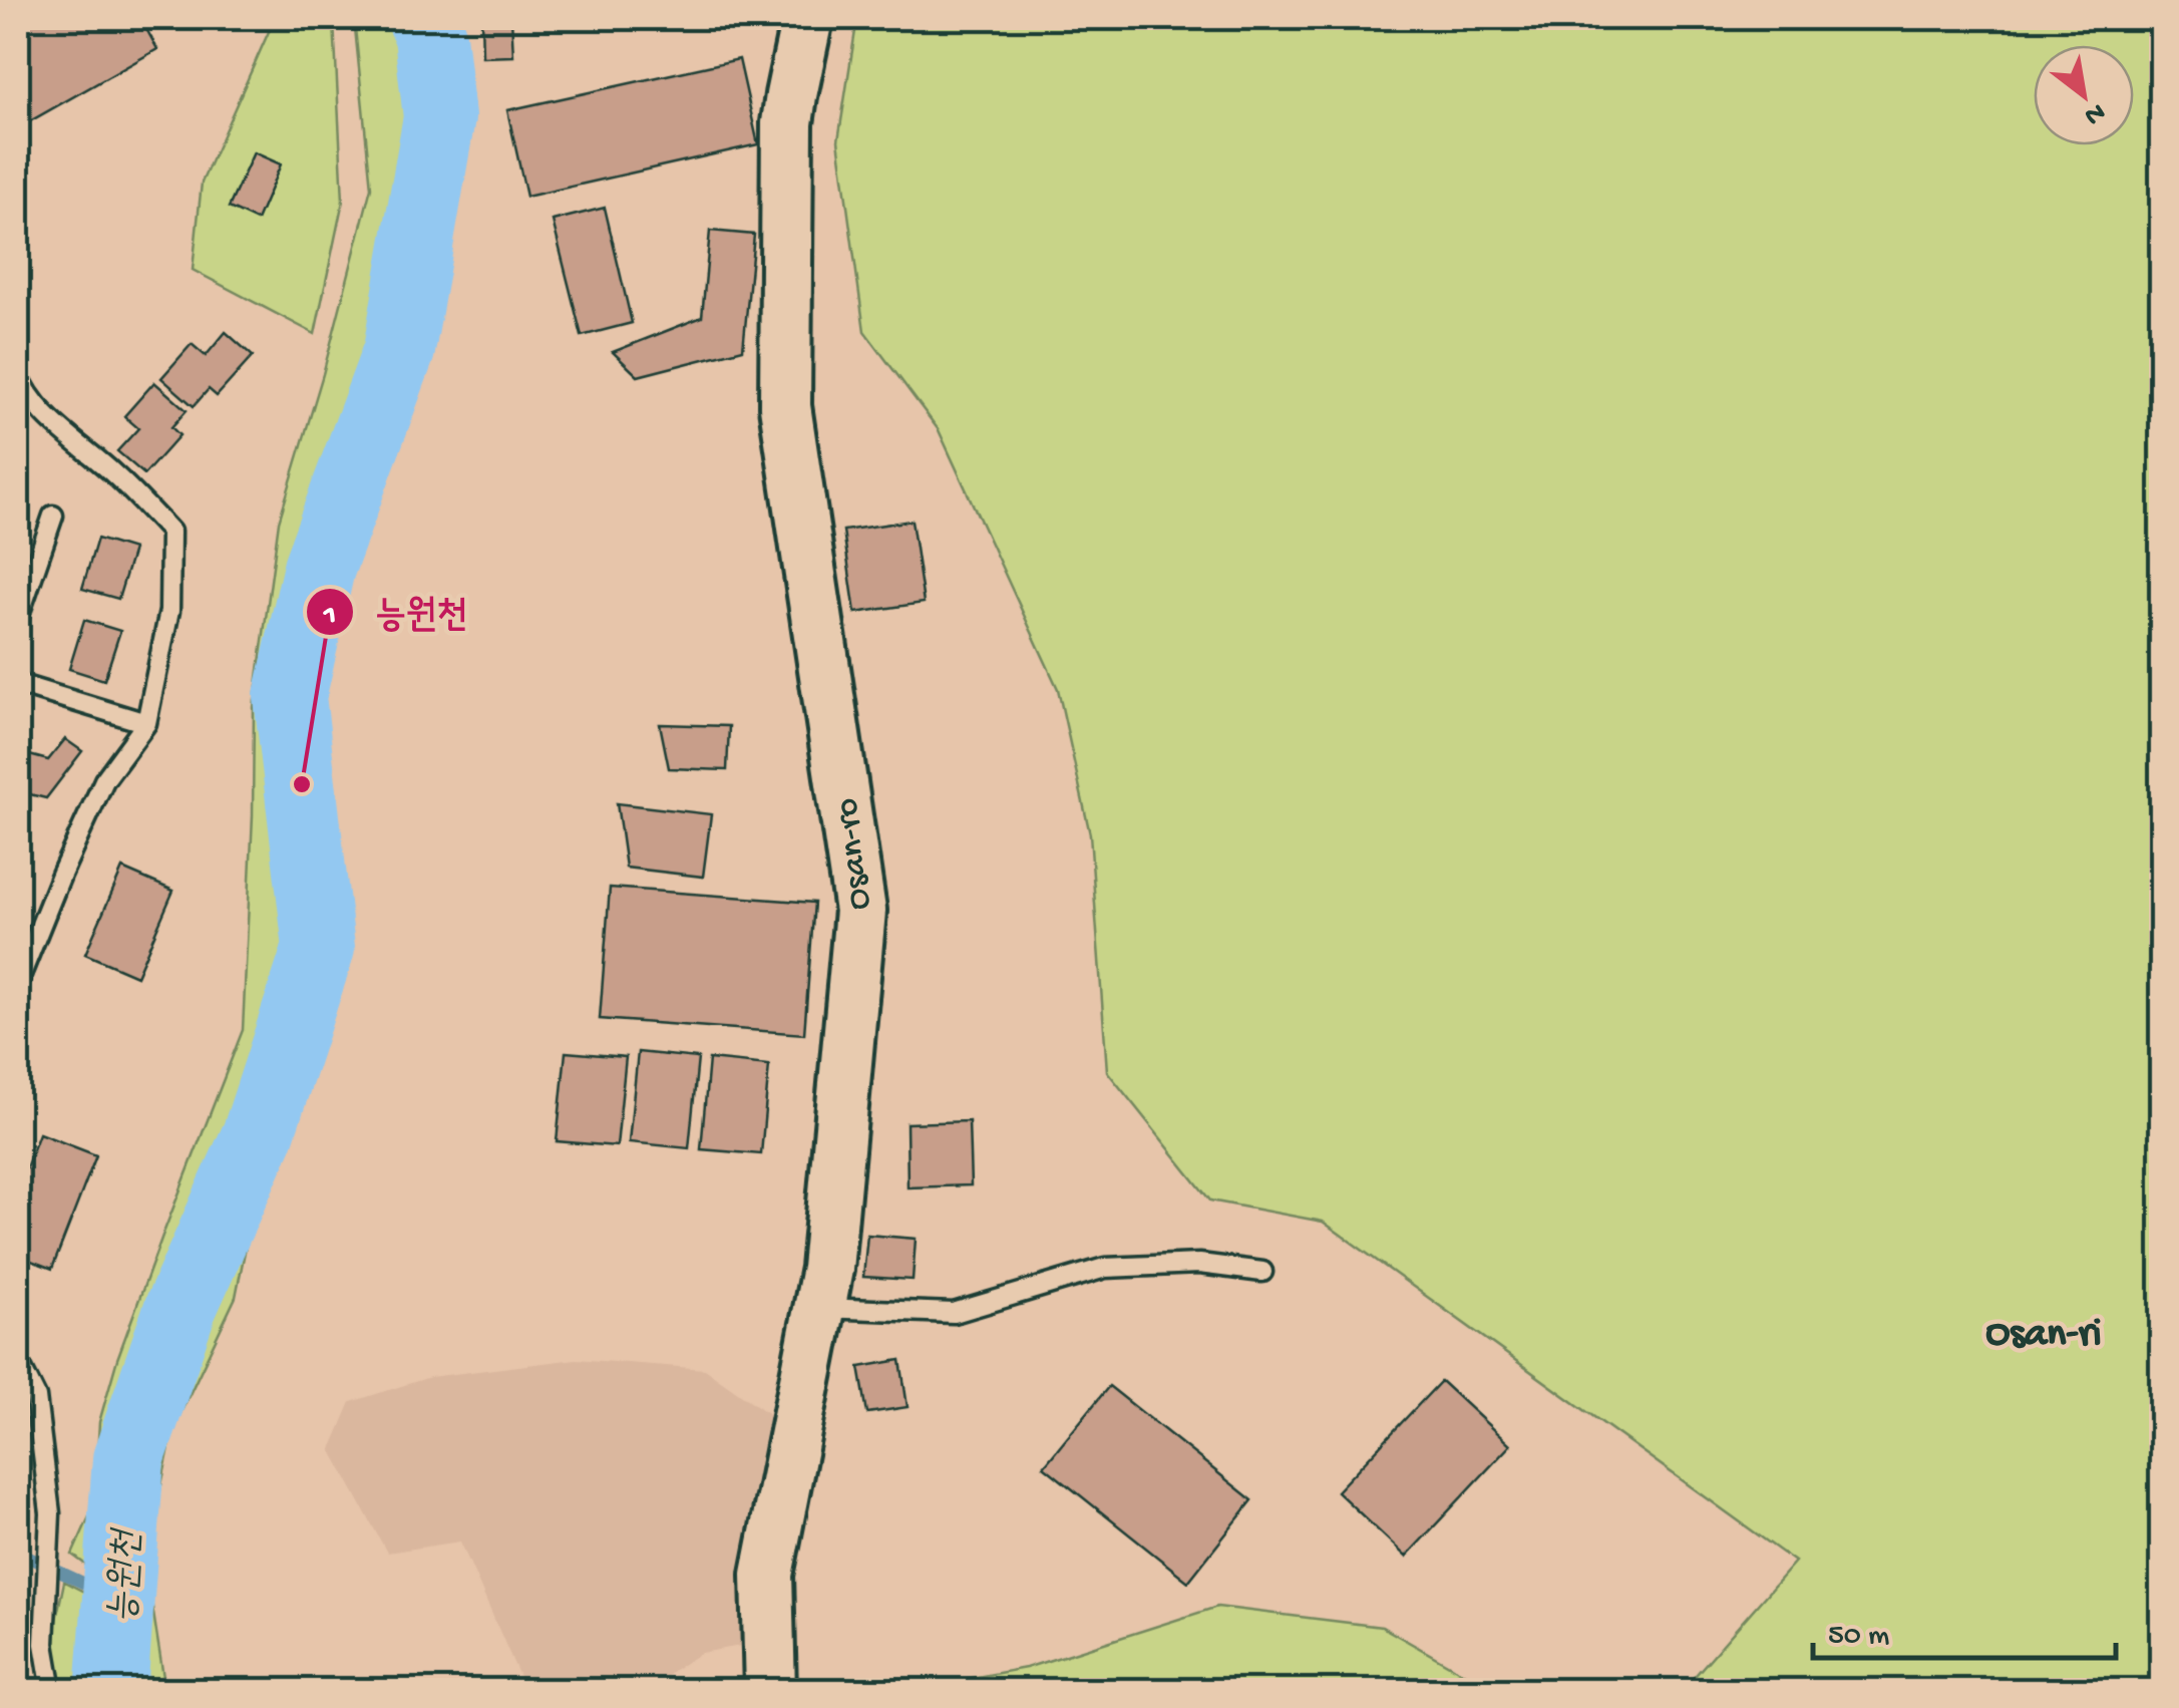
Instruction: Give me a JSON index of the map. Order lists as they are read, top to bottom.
{
  "streets": {
    "street": ["Osan-ro"]
  },
  "districts": ["Osan-ri"],
  "water": ["능원천"],
  "places": ["능원천"],
  "scale_bar": "50 m",
  "north": "bottom right"
}
